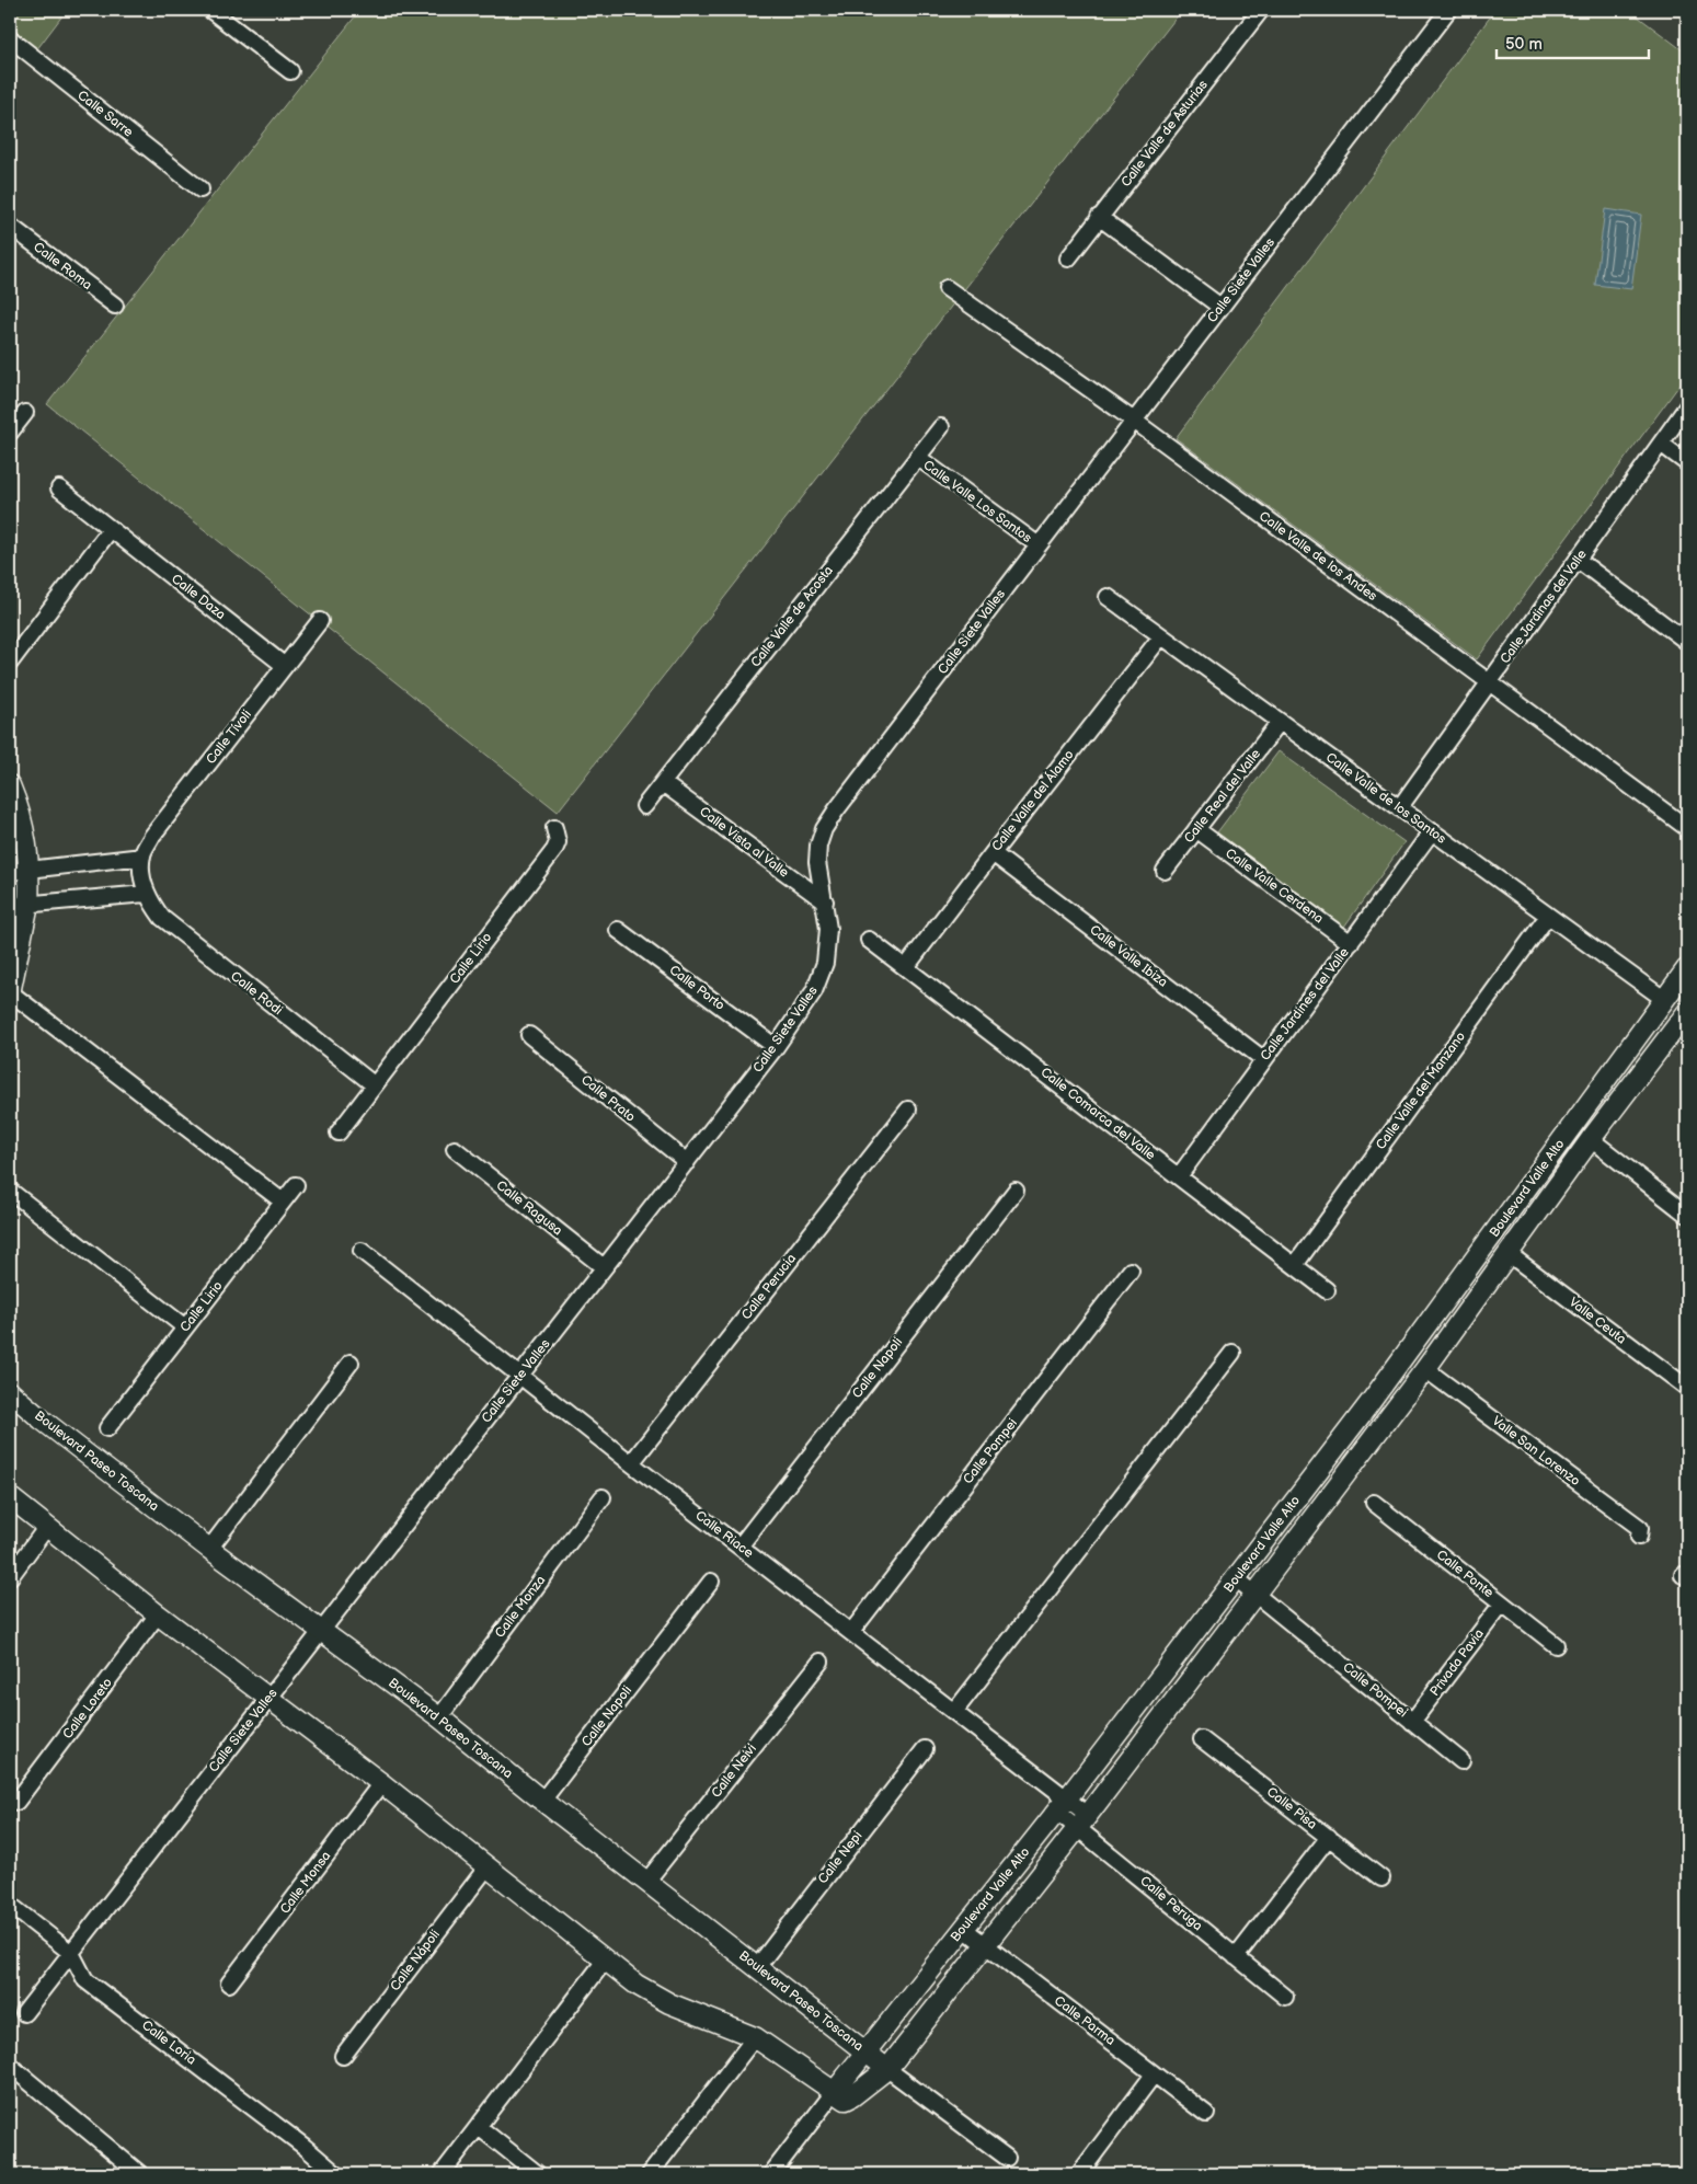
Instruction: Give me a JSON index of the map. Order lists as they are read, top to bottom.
{
  "streets": {
    "street": [
      "Calle Sarre",
      "Calle Valle de Asturias",
      "Calle Roma",
      "Calle Siete Valles",
      "Calle Valle Los Santos",
      "Calle Valle de los Andes",
      "Calle Daza",
      "Calle Jardinas del Valle",
      "Calle Valle de Acosta",
      "Calle Tívoli",
      "Calle Real del Valle",
      "Calle Valle de los Santos",
      "Calle Valle del Álamo",
      "Calle Vista al Valle",
      "Calle Valle Cerdena",
      "Calle Valle Ibiza",
      "Calle Lirio",
      "Calle Porto",
      "Calle Rodi",
      "Calle Jardines del Valle",
      "Calle Valle del Manzano",
      "Calle Prato",
      "Calle Comarca del Valle",
      "Boulevard Valle Alto",
      "Calle Ragusa",
      "Calle Perucia",
      "Valle Ceuta",
      "Calle Napoli",
      "Calle Pompei",
      "Valle San Lorenzo",
      "Boulevard Paseo Toscana",
      "Calle Riace",
      "Calle Ponte",
      "Calle Monza",
      "Privada Pavia",
      "Calle Loreto",
      "Calle Neivi",
      "Calle Pisa",
      "Calle Nepi",
      "Calle Monsa",
      "Calle Peruga",
      "Calle Nápoli",
      "Calle Parma",
      "Calle Loria"
    ]
  },
  "crossings": [
    ["Calle Siete Valles", "Calle Valle Los Santos"],
    ["Calle Siete Valles", "Calle Valle de los Andes"],
    ["Calle Siete Valles", "Calle Vista al Valle"],
    ["Calle Siete Valles", "Calle Porto"],
    ["Calle Siete Valles", "Calle Prato"],
    ["Calle Siete Valles", "Calle Ragusa"],
    ["Calle Siete Valles", "Boulevard Paseo Toscana"],
    ["Calle Siete Valles", "Calle Riace"],
    ["Calle Siete Valles", "Calle Loria"],
    ["Calle Valle Los Santos", "Calle Valle de Acosta"],
    ["Calle Valle de los Andes", "Calle Jardinas del Valle"],
    ["Calle Daza", "Calle Tívoli"],
    ["Calle Jardinas del Valle", "Calle Valle de los Santos"],
    ["Calle Valle de Acosta", "Calle Vista al Valle"],
    ["Calle Real del Valle", "Calle Valle de los Santos"],
    ["Calle Real del Valle", "Calle Valle Cerdena"],
    ["Calle Valle de los Santos", "Calle Valle del Álamo"],
    ["Calle Valle de los Santos", "Calle Jardines del Valle"],
    ["Calle Valle de los Santos", "Calle Valle del Manzano"],
    ["Calle Valle de los Santos", "Boulevard Valle Alto"],
    ["Calle Valle del Álamo", "Calle Valle Ibiza"],
    ["Calle Valle del Álamo", "Calle Comarca del Valle"],
    ["Calle Valle Cerdena", "Calle Jardines del Valle"],
    ["Calle Valle Ibiza", "Calle Jardines del Valle"],
    ["Calle Lirio", "Calle Rodi"],
    ["Calle Jardines del Valle", "Calle Comarca del Valle"],
    ["Calle Valle del Manzano", "Calle Comarca del Valle"],
    ["Boulevard Valle Alto", "Valle Ceuta"],
    ["Boulevard Valle Alto", "Calle Pompei"],
    ["Boulevard Valle Alto", "Valle San Lorenzo"],
    ["Boulevard Valle Alto", "Boulevard Paseo Toscana"],
    ["Boulevard Valle Alto", "Calle Riace"],
    ["Boulevard Valle Alto", "Calle Peruga"],
    ["Boulevard Valle Alto", "Calle Parma"],
    ["Calle Perucia", "Calle Riace"],
    ["Calle Napoli", "Boulevard Paseo Toscana"],
    ["Calle Napoli", "Calle Riace"],
    ["Calle Pompei", "Calle Riace"],
    ["Calle Pompei", "Privada Pavia"],
    ["Boulevard Paseo Toscana", "Calle Monza"],
    ["Boulevard Paseo Toscana", "Calle Neivi"],
    ["Boulevard Paseo Toscana", "Calle Nepi"],
    ["Calle Riace", "Calle Peruga"],
    ["Calle Ponte", "Privada Pavia"]
  ],
  "scale_bar": "50 m"
}
